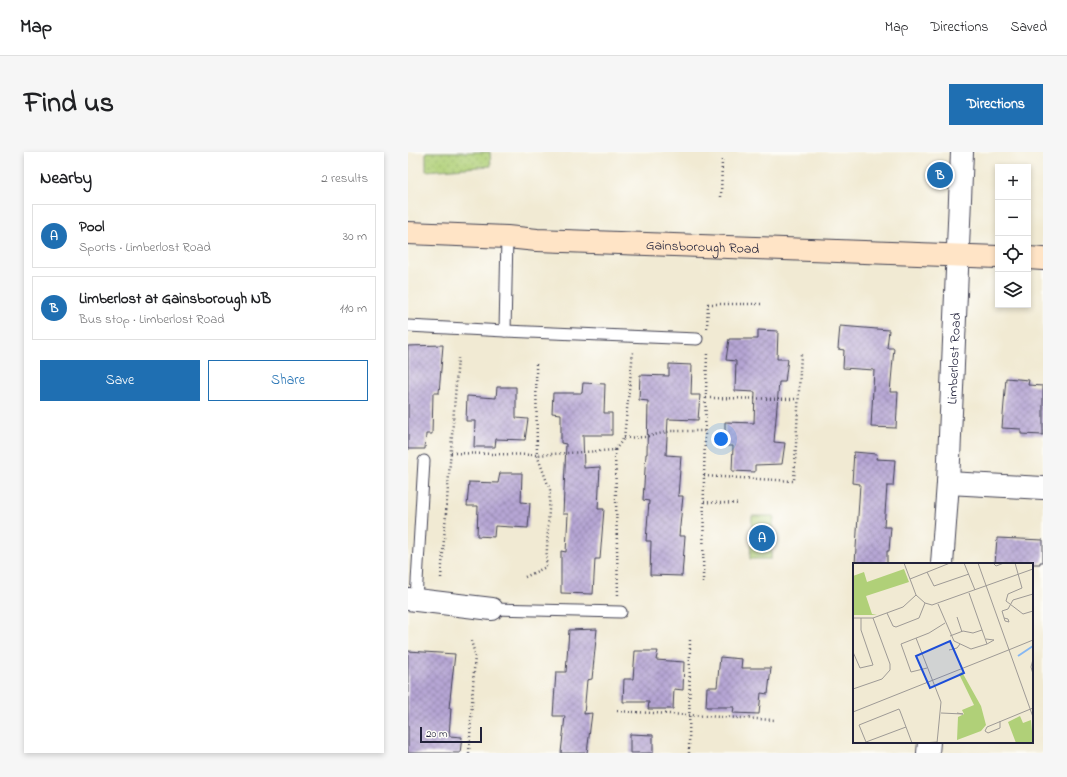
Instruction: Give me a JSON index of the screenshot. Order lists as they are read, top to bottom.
{
  "streets": {
    "main road": ["Gainsborough Road"],
    "street": ["Limberlost Road"]
  },
  "crossings": [
    ["Gainsborough Road", "Limberlost Road"]
  ],
  "scale_bar": "20 m",
  "page": {
    "header": "Map",
    "nav": ["Map", "Directions", "Saved"],
    "title": "Find us",
    "buttons": [
      "Directions",
      ["Save", "Share"]
    ],
    "heading": ["Nearby", "2 results"],
    "pins": ["B", "A"],
    "map_buttons": ["+", "−"],
    "list": [
      {
        "mark": "A",
        "name": "Pool",
        "note": "Sports · Limberlost Road",
        "value": "30 m"
      },
      {
        "mark": "B",
        "name": "Limberlost at Gainsborough NB",
        "note": "Bus stop · Limberlost Road",
        "value": "110 m"
      }
    ],
    "scale": "20 m"
  }
}
